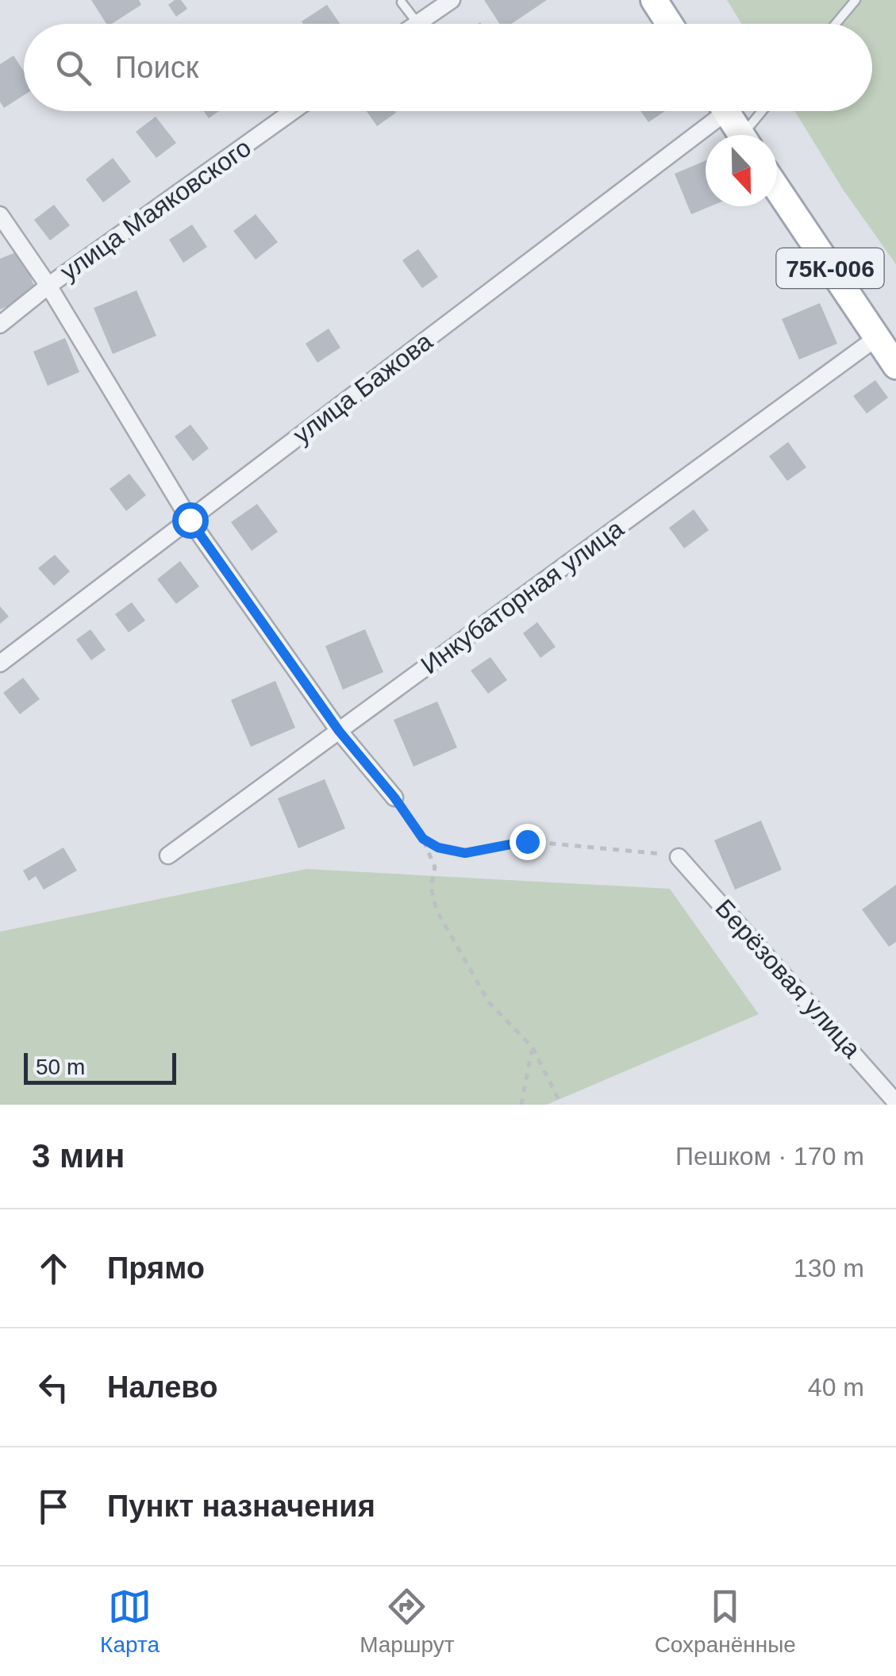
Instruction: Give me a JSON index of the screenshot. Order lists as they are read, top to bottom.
{
  "streets": {
    "main road": ["75К-006"],
    "street": [
      "улица Маяковского",
      "улица Бажова",
      "Инкубаторная улица",
      "Берёзовая улица"
    ]
  },
  "crossings": [
    ["75К-006", "Инкубаторная улица"]
  ],
  "scale_bar": "50 m",
  "north": "bottom",
  "page": {
    "search": "Поиск",
    "scale": "50 m",
    "heading": ["3 мин", "Пешком · 170 m"],
    "list": [
      ["Прямо", "130 m"],
      ["Налево", "40 m"],
      "Пункт назначения"
    ],
    "nav": ["Карта", "Маршрут", "Сохранённые"]
  }
}
